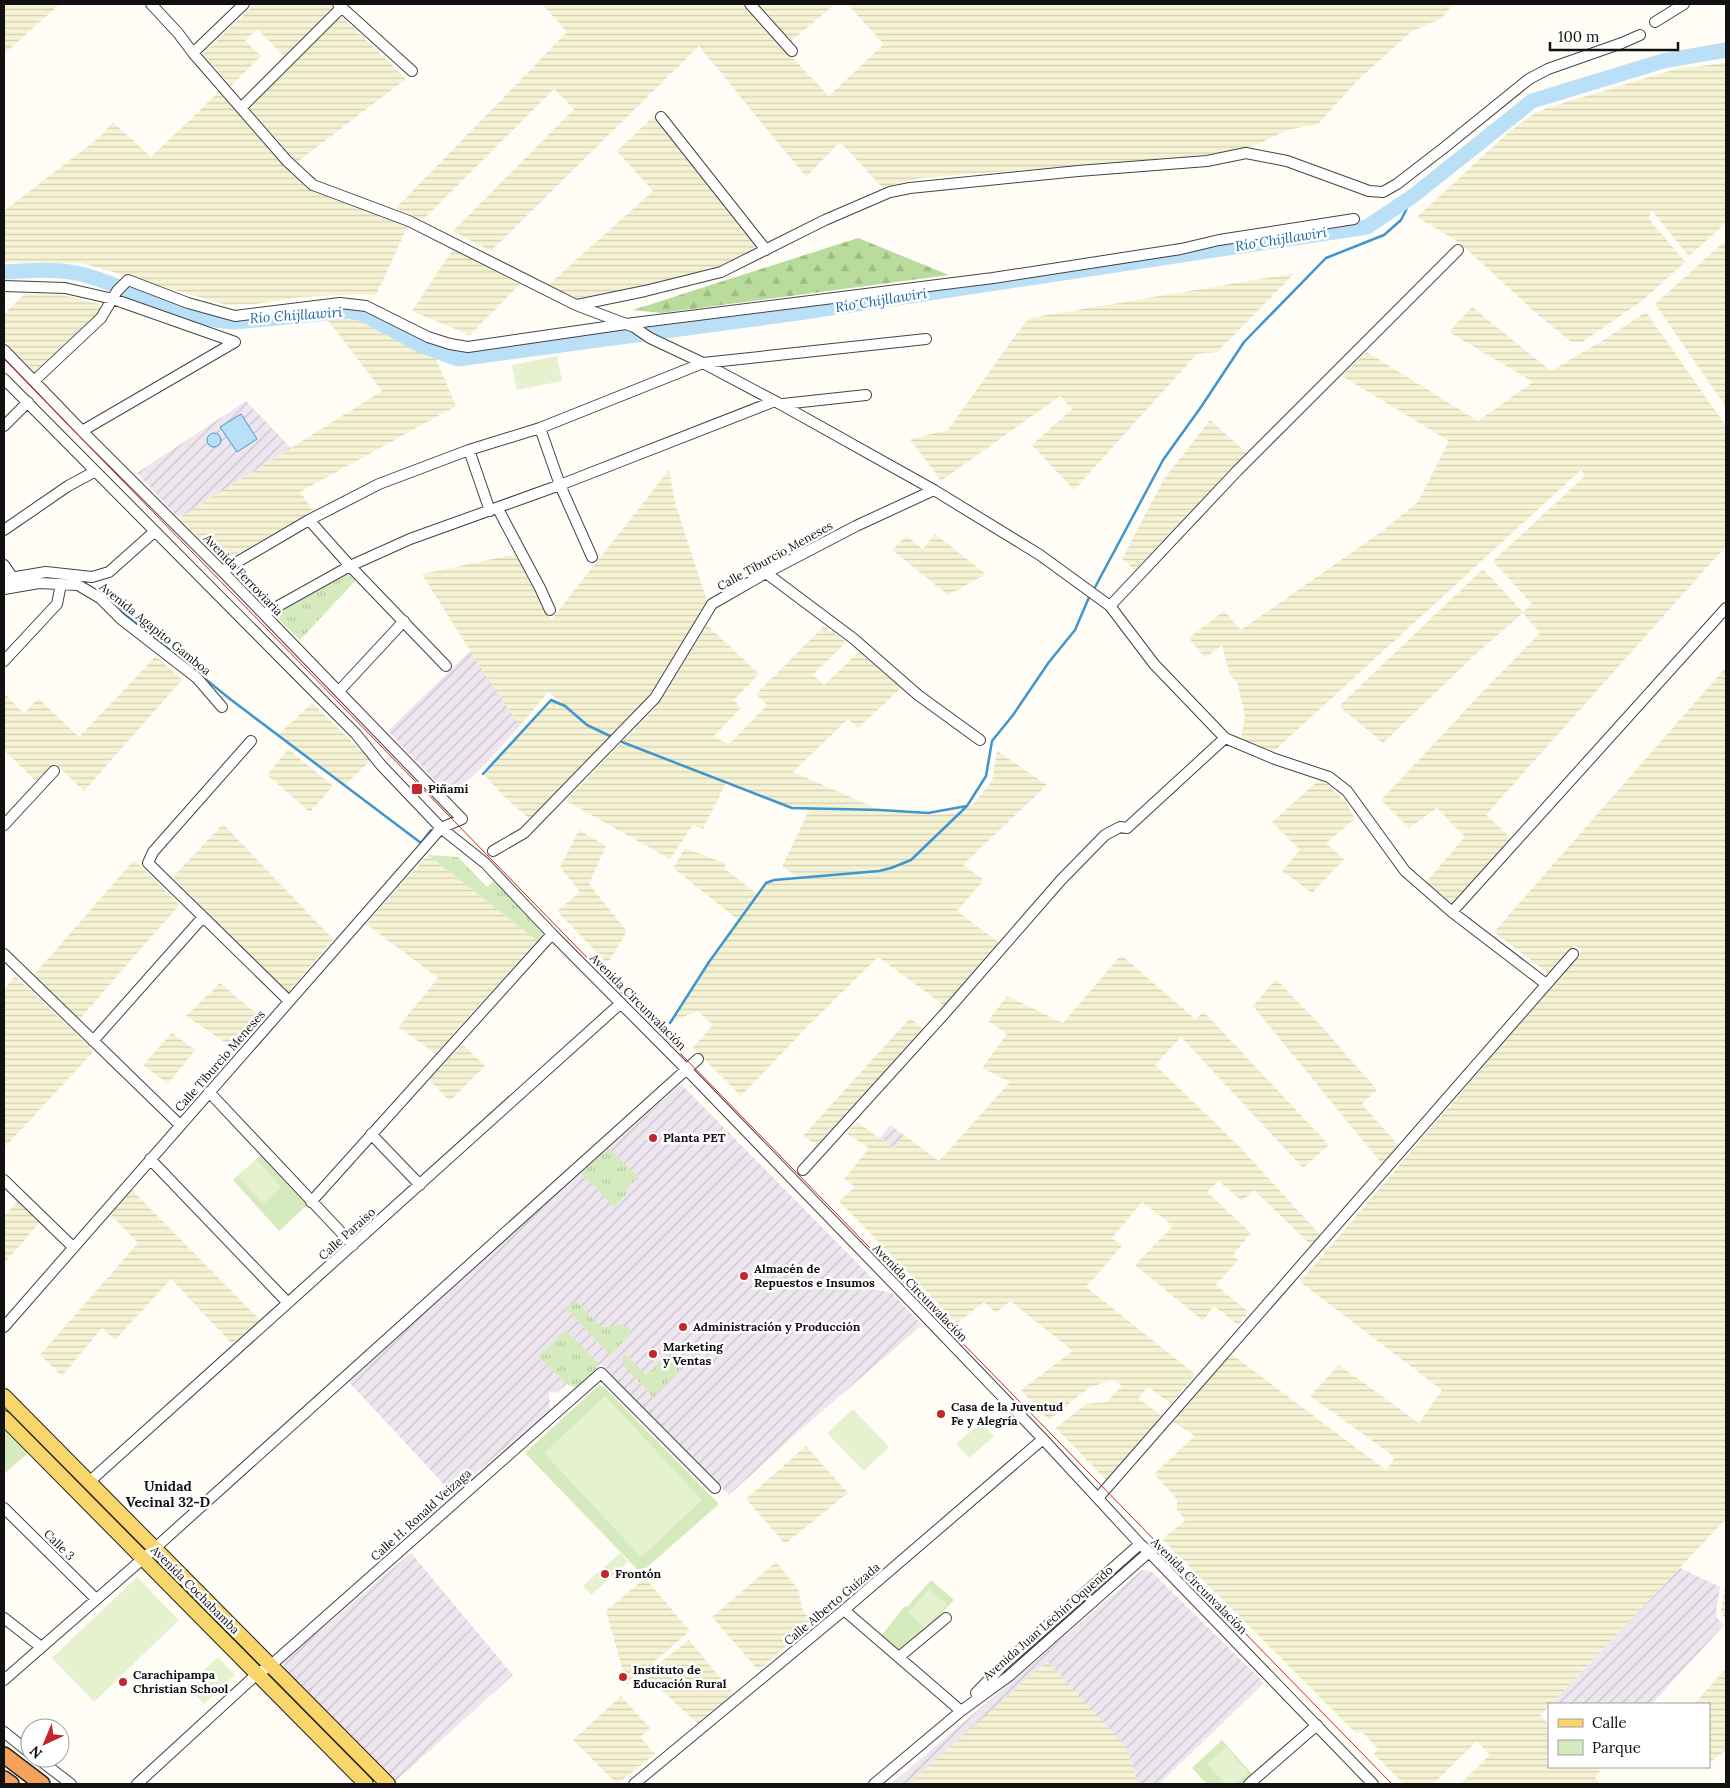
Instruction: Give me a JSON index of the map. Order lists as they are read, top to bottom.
{
  "streets": {
    "main road": ["Avenida Cochabamba"],
    "street": [
      "Calle Tiburcio Meneses",
      "Avenida Ferroviaria",
      "Avenida Agapito Gamboa",
      "Avenida Circunvalación",
      "Calle Paraiso",
      "Calle H. Ronald Veizaga",
      "Calle 3",
      "Calle Alberto Guizada",
      "Avenida Juan Lechín Oquendo"
    ]
  },
  "crossings": [
    ["Calle Tiburcio Meneses", "Avenida Ferroviaria"],
    ["Calle Tiburcio Meneses", "Avenida Circunvalación"],
    ["Avenida Circunvalación", "Calle Paraiso"],
    ["Avenida Circunvalación", "Calle Alberto Guizada"],
    ["Avenida Circunvalación", "Avenida Juan Lechín Oquendo"],
    ["Calle Paraiso", "Avenida Cochabamba"],
    ["Calle H. Ronald Veizaga", "Avenida Cochabamba"]
  ],
  "districts": ["Unidad Vecinal 32-D"],
  "water": ["Río Chijllawiri"],
  "places": {
    "transit": ["Piñami"],
    "other": [
      "Planta PET",
      "Almacén de Repuestos e Insumos",
      "Administración y Producción",
      "Marketing y Ventas",
      "Casa de la Juventud Fe y Alegría",
      "Frontón",
      "Instituto de Educación Rural",
      "Carachipampa Christian School"
    ]
  },
  "legend": ["Calle", "Parque"],
  "scale_bar": "100 m",
  "north": "bottom left"
}
